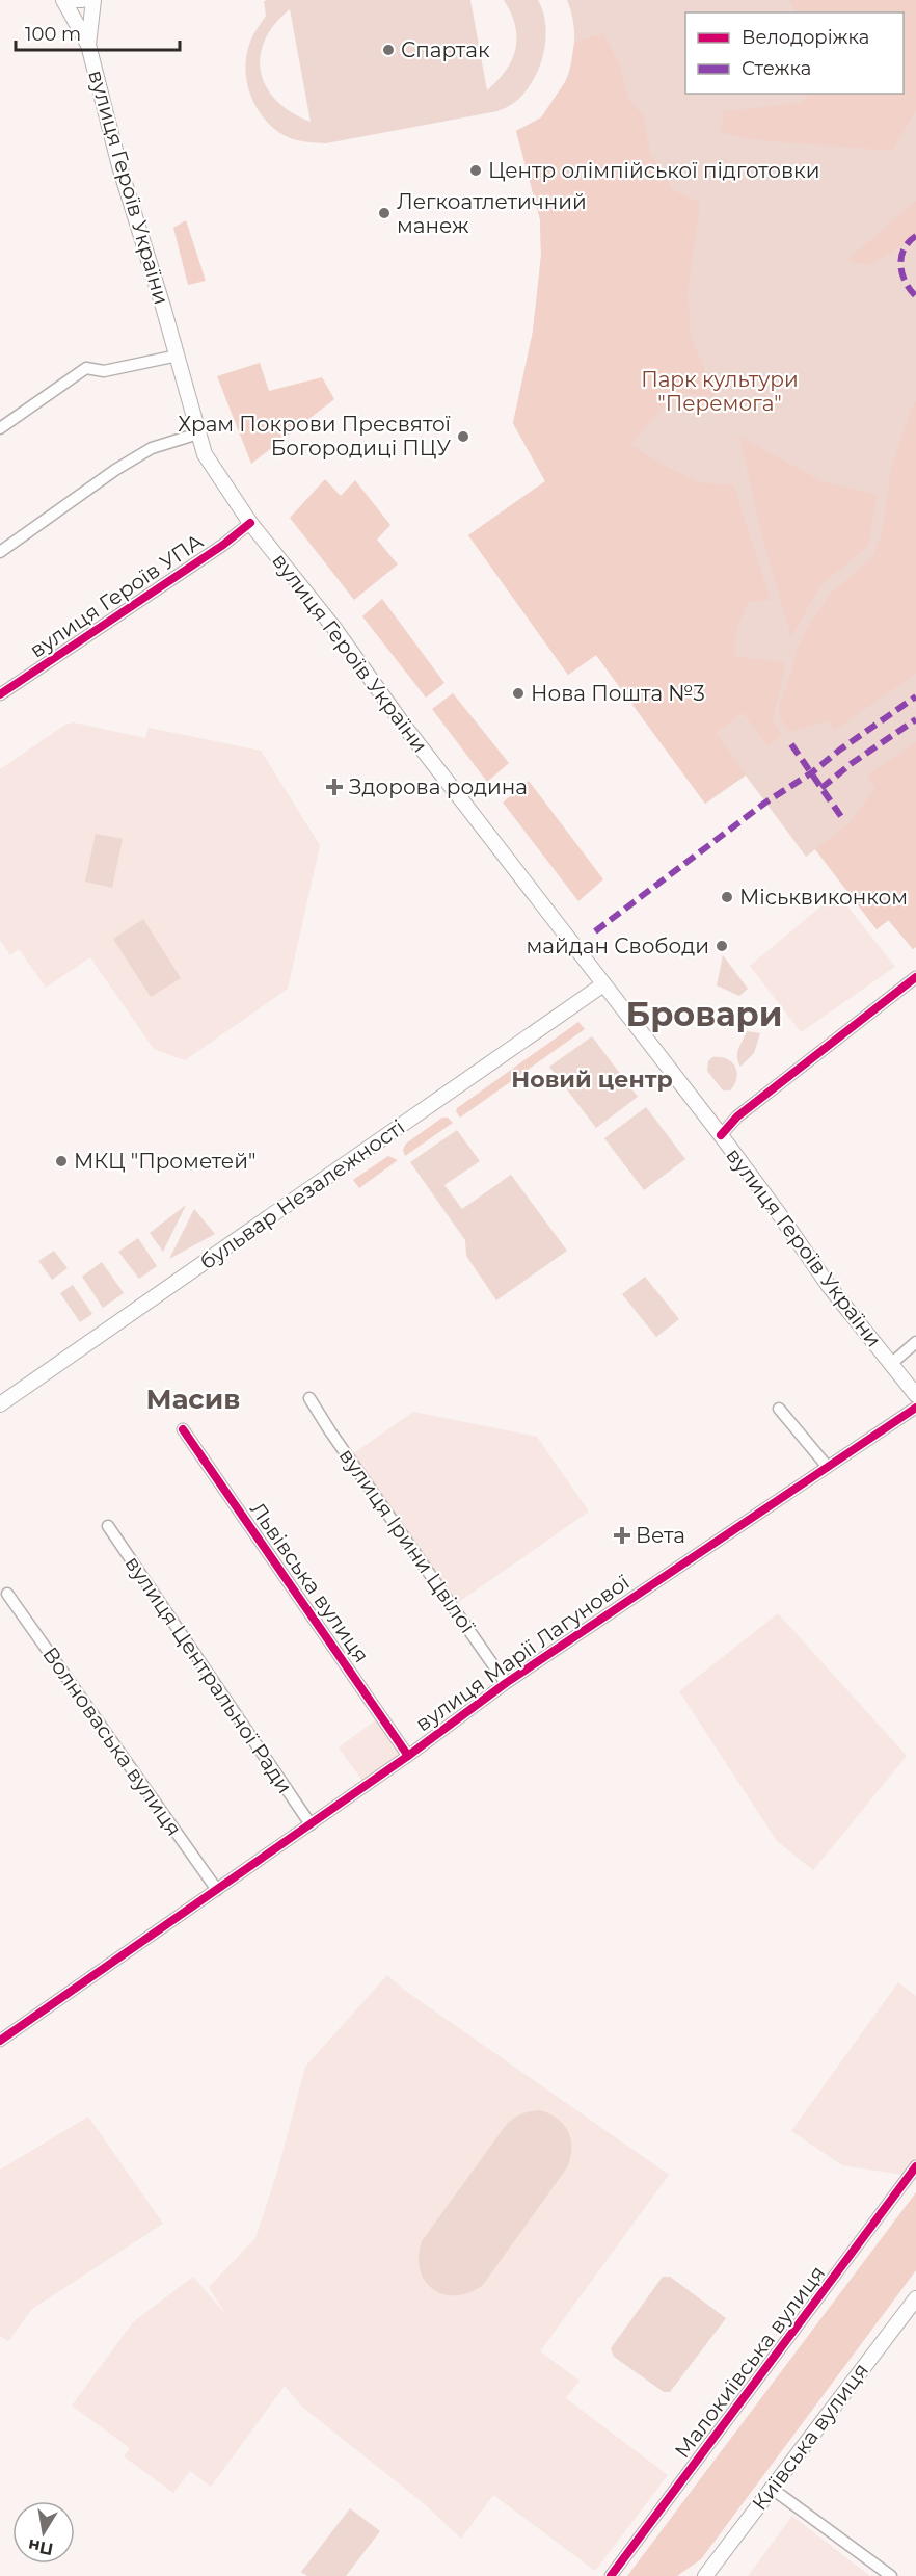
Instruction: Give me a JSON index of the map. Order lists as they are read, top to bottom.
{
  "streets": {
    "main road": ["вулиця Героїв України", "бульвар Незалежності", "Київська вулиця"],
    "street": [
      "вулиця Героїв УПА",
      "вулиця Ірини Цвілої",
      "Львівська вулиця",
      "вулиця Марії Лагунової",
      "вулиця Центральної Ради",
      "Волноваська вулиця",
      "Малокиївська вулиця"
    ]
  },
  "crossings": [
    ["вулиця Героїв України", "вулиця Героїв УПА"],
    ["вулиця Героїв України", "бульвар Незалежності"],
    ["вулиця Ірини Цвілої", "вулиця Марії Лагунової"],
    ["Львівська вулиця", "вулиця Марії Лагунової"],
    ["вулиця Марії Лагунової", "вулиця Центральної Ради"],
    ["вулиця Марії Лагунової", "Волноваська вулиця"]
  ],
  "districts": ["Бровари", "Новий центр", "Масив"],
  "parks": ["Парк культури \"Перемога\""],
  "places": {
    "other": [
      "Спартак",
      "Центр олімпійської підготовки",
      "Легкоатлетичний манеж",
      "Храм Покрови Пресвятої Богородиці ПЦУ",
      "Нова Пошта №3",
      "Міськвиконком",
      "майдан Свободи",
      "МКЦ \"Прометей\""
    ],
    "health": ["Здорова родина", "Вета"]
  },
  "legend": ["Велодоріжка", "Стежка"],
  "scale_bar": "100 m",
  "north": "bottom"
}
